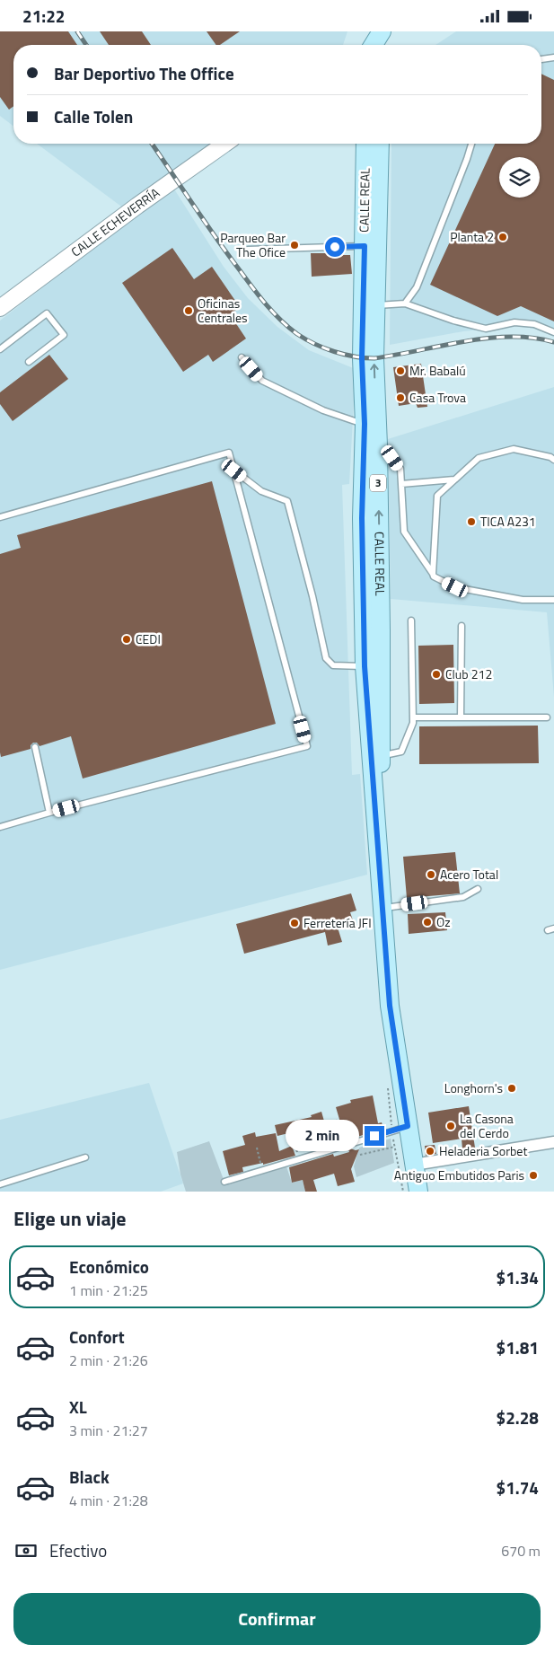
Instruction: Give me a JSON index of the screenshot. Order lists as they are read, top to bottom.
{
  "streets": {
    "main road": ["CALLE REAL", "3"],
    "street": ["CALLE ECHEVERRÍA"]
  },
  "places": [
    "Planta 2",
    "Parqueo Bar The Ofice",
    "Oficinas Centrales",
    "Mr. Babalú",
    "Casa Trova",
    "TICA A231",
    "CEDI",
    "Club 212",
    "Acero Total",
    "Oz",
    "Ferretería JFI",
    "Longhorn's",
    "La Casona del Cerdo",
    "Heladeria Sorbet",
    "Antiguo Embutidos Paris"
  ],
  "page": {
    "status": "21:22",
    "banner": ["Bar Deportivo The Office", "Calle Tolen"],
    "bubble": "2 min",
    "heading": "Elige un viaje",
    "list": [
      {
        "name": "Económico",
        "note": "1 min · 21:25",
        "value": "$1.34"
      },
      {
        "name": "Confort",
        "note": "2 min · 21:26",
        "value": "$1.81"
      },
      {
        "name": "XL",
        "note": "3 min · 21:27",
        "value": "$2.28"
      },
      {
        "name": "Black",
        "note": "4 min · 21:28",
        "value": "$1.74"
      }
    ],
    "pay": ["Efectivo", "670 m"],
    "buttons": "Confirmar"
  }
}
